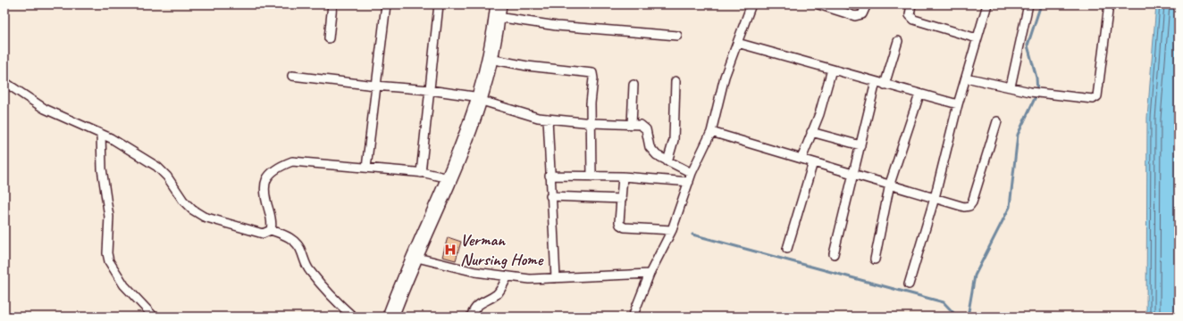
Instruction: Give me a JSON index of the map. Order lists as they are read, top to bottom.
{
  "places": {
    "hospital": ["Verman Nursing Home"]
  }
}
